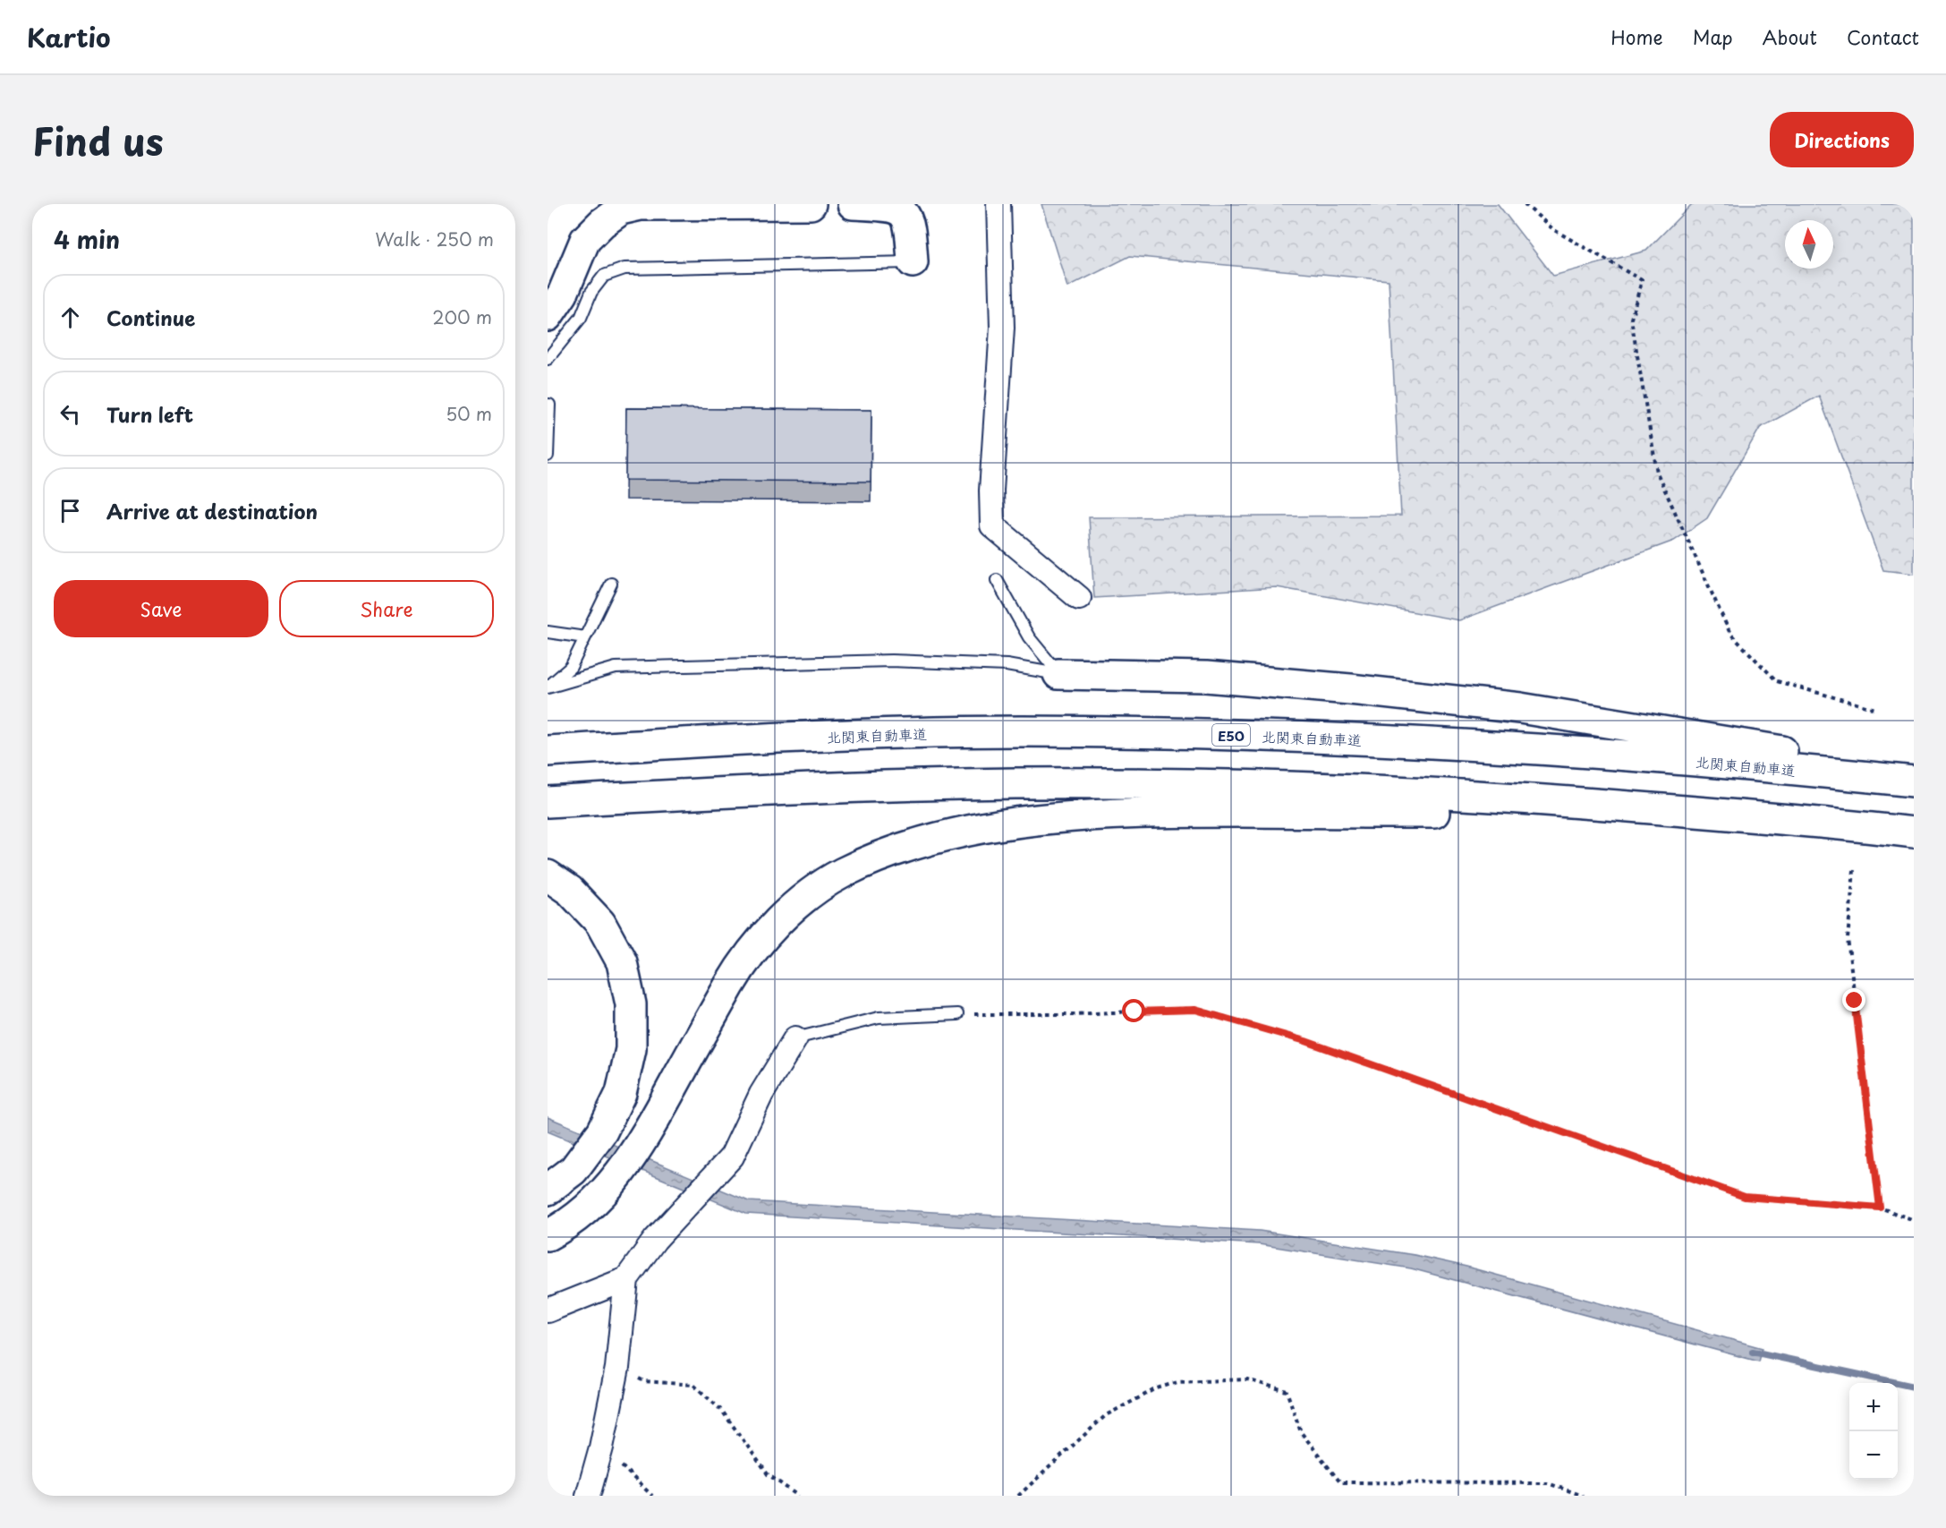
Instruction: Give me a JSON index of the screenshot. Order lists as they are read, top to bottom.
{
  "streets": {
    "highway": ["北関東自動車道", "E50"]
  },
  "north": "top",
  "page": {
    "header": "Kartio",
    "nav": [
      "Home",
      "Map",
      "About",
      "Contact"
    ],
    "title": "Find us",
    "buttons": [
      "Directions",
      ["Save", "Share"]
    ],
    "heading": ["4 min", "Walk · 250 m"],
    "list": [
      ["Continue", "200 m"],
      ["Turn left", "50 m"],
      "Arrive at destination"
    ],
    "map_buttons": ["+", "−"]
  }
}
